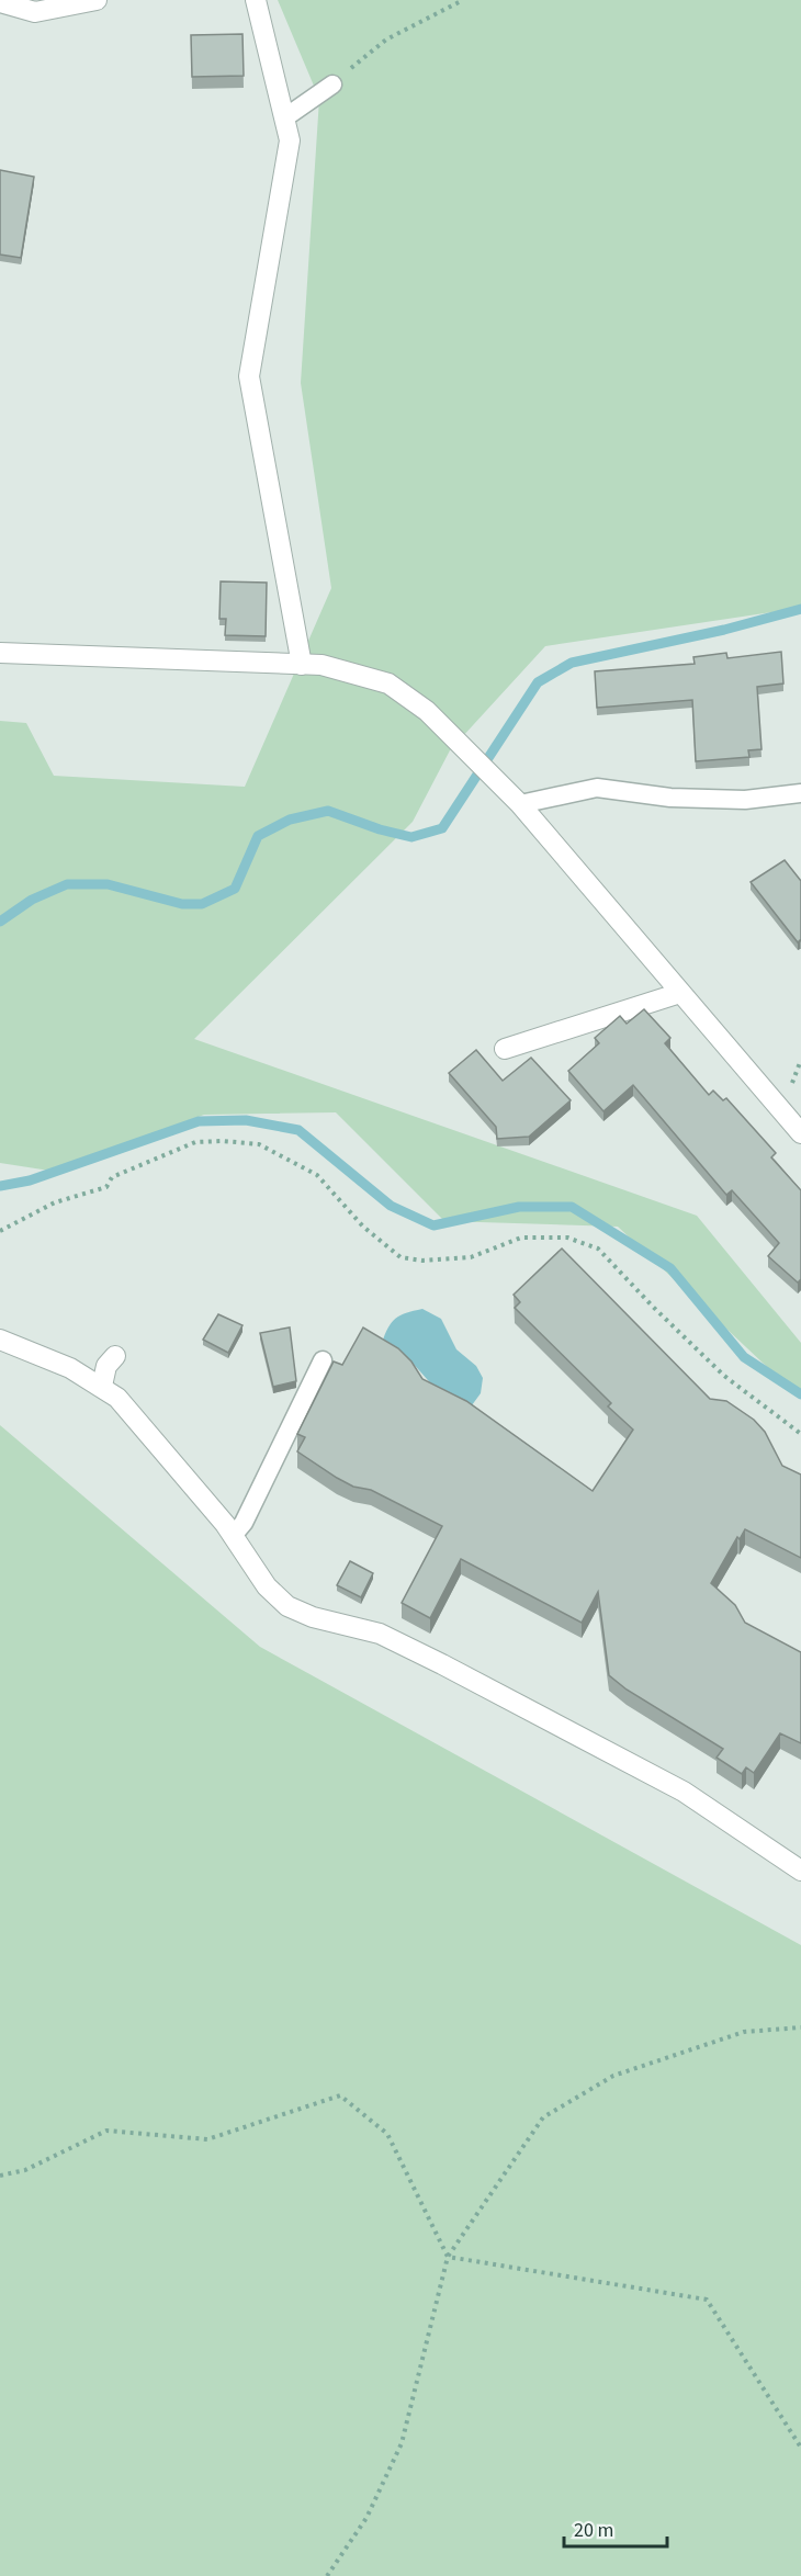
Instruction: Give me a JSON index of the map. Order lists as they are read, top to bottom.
{
  "scale_bar": "20 m"
}
